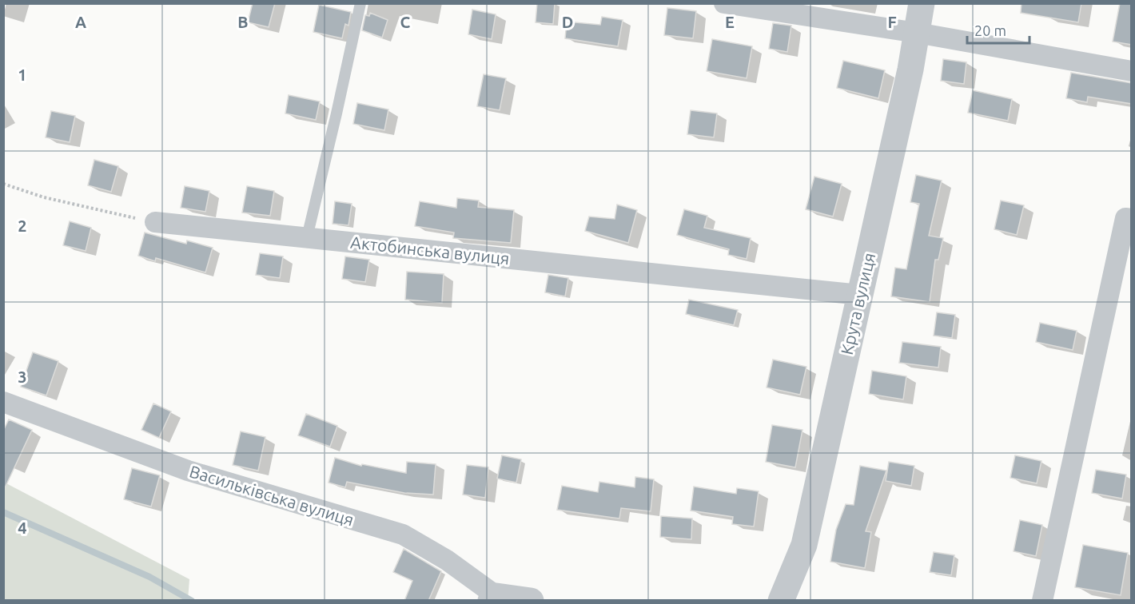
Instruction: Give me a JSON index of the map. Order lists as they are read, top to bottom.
{
  "streets": {
    "street": ["Актобинська вулиця", "Крута вулиця", "Васильківська вулиця"]
  },
  "crossings": [
    ["Актобинська вулиця", "Крута вулиця"]
  ],
  "scale_bar": "20 m",
  "grid": {
    "columns": [
      "A",
      "B",
      "C",
      "D",
      "E",
      "F"
    ],
    "rows": [
      "1",
      "2",
      "3",
      "4"
    ]
  }
}
